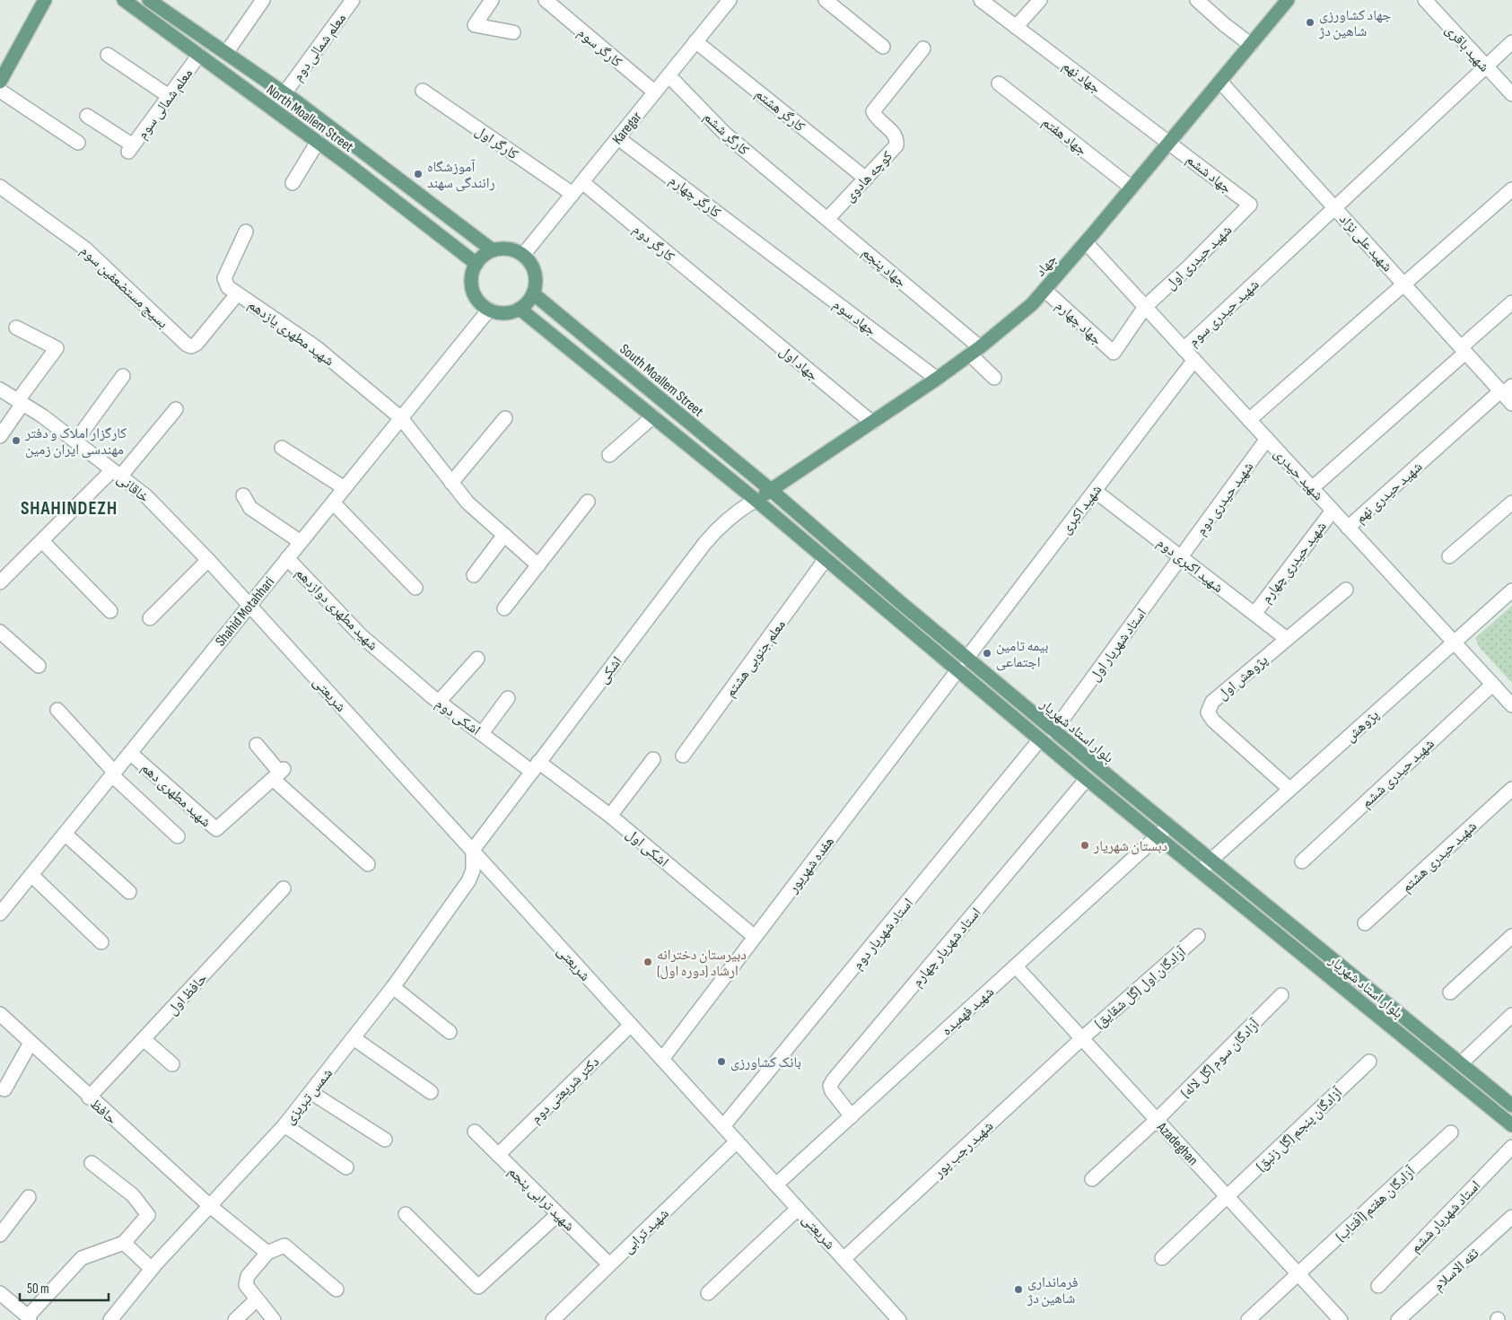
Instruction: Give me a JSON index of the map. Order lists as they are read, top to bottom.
{
  "streets": {
    "main road": [
      "North Moallem Street",
      "جهاد",
      "South Moallem Street",
      "بلوار استاد شهریار"
    ],
    "street": [
      "معلم شمالی دوم",
      "کارگر سوم",
      "شهید باقری",
      "جهاد نهم",
      "معلم شمالی سوم",
      "کارگر هشتم",
      "Karegar",
      "کارگر ششم",
      "جهاد هفتم",
      "کارگر اول",
      "جهاد ششم",
      "کوچه هادوی",
      "کارگر چهارم",
      "کارگر دوم",
      "شهید علی نژاد",
      "شهید حیدری اول",
      "جهاد پنجم",
      "بسیج مستضعفین سوم",
      "شهید حیدری سوم",
      "جهاد سوم",
      "جهاد چهارم",
      "شهید مطهری یازدهم",
      "جهاد اول",
      "شهید حیدری",
      "خاقانی",
      "شهید حیدری نهم",
      "شهید حیدری دوم",
      "شهید اکبری",
      "شهید حیدری چهارم",
      "شهید اکبری دوم",
      "شهید مطهری دوازدهم",
      "Shahid Motahhari",
      "استاد شهریار اول",
      "معلم جنوبی هشتم",
      "اشکی",
      "پژوهش اول",
      "شریعتی",
      "اشکی دوم",
      "پژوهش",
      "شهید حیدری ششم",
      "شهید مطهری دهم",
      "اشکی اول",
      "شهید حیدری هشتم",
      "هفده شهریور",
      "استاد شهریار دوم",
      "استاد شهریار چهارم",
      "آزادگان اول (گل شقایق)",
      "حافظ اول",
      "شهید فهمیده",
      "آزادگان سوم (گل لاله)",
      "دکتر شریعتی دوم",
      "شمس تبریزی",
      "حافظ",
      "آزادگان پنجم (گل زنبق)",
      "Azadeghan",
      "شهید رجب پور",
      "شهید ترابی پنجم",
      "آزادگان هفتم (آفتاب)",
      "استاد شهریار ششم",
      "شهید ترابی",
      "ثقه الاسلام"
    ]
  },
  "crossings": [
    ["معلم شمالی دوم", "North Moallem Street"],
    ["کارگر سوم", "Karegar"],
    ["شهید باقری", "شهید حیدری سوم"],
    ["جهاد نهم", "جهاد ششم"],
    ["جهاد نهم", "جهاد"],
    ["معلم شمالی سوم", "North Moallem Street"],
    ["کارگر هشتم", "Karegar"],
    ["کارگر هشتم", "کوچه هادوی"],
    ["North Moallem Street", "Karegar"],
    ["North Moallem Street", "South Moallem Street"],
    ["North Moallem Street", "Shahid Motahhari"],
    ["Karegar", "کارگر ششم"],
    ["Karegar", "کارگر اول"],
    ["Karegar", "کارگر چهارم"],
    ["Karegar", "کارگر دوم"],
    ["Karegar", "South Moallem Street"],
    ["Karegar", "Shahid Motahhari"],
    ["کارگر ششم", "جهاد پنجم"],
    ["جهاد هفتم", "جهاد"],
    ["جهاد ششم", "شهید حیدری اول"],
    ["جهاد ششم", "جهاد"],
    ["کوچه هادوی", "جهاد پنجم"],
    ["کارگر چهارم", "جهاد سوم"],
    ["کارگر دوم", "جهاد اول"],
    ["شهید علی نژاد", "جهاد"],
    ["شهید علی نژاد", "شهید حیدری سوم"],
    ["شهید علی نژاد", "شهید حیدری نهم"],
    ["شهید حیدری اول", "جهاد چهارم"],
    ["شهید حیدری اول", "شهید حیدری"],
    ["جهاد", "جهاد پنجم"],
    ["جهاد", "جهاد سوم"],
    ["جهاد", "جهاد چهارم"],
    ["جهاد", "جهاد اول"],
    ["جهاد", "South Moallem Street"],
    ["جهاد", "شهید حیدری"],
    ["بسیج مستضعفین سوم", "شهید مطهری یازدهم"],
    ["شهید حیدری سوم", "شهید حیدری"],
    ["جهاد چهارم", "شهید حیدری"],
    ["شهید مطهری یازدهم", "Shahid Motahhari"],
    ["South Moallem Street", "شهید اکبری"],
    ["South Moallem Street", "Shahid Motahhari"],
    ["South Moallem Street", "بلوار استاد شهریار"],
    ["شهید حیدری", "شهید حیدری نهم"],
    ["شهید حیدری", "شهید حیدری دوم"],
    ["شهید حیدری", "شهید اکبری"],
    ["شهید حیدری", "شهید حیدری چهارم"],
    ["شهید حیدری", "پژوهش"],
    ["شهید حیدری", "شهید حیدری ششم"],
    ["خاقانی", "Shahid Motahhari"],
    ["خاقانی", "شریعتی"],
    ["شهید حیدری دوم", "شهید اکبری دوم"],
    ["شهید حیدری دوم", "استاد شهریار اول"],
    ["شهید اکبری", "شهید اکبری دوم"],
    ["شهید اکبری", "بلوار استاد شهریار"],
    ["شهید حیدری چهارم", "شهید اکبری دوم"],
    ["شهید اکبری دوم", "استاد شهریار اول"],
    ["شهید اکبری دوم", "پژوهش اول"],
    ["شهید مطهری دوازدهم", "Shahid Motahhari"],
    ["شهید مطهری دوازدهم", "اشکی دوم"],
    ["Shahid Motahhari", "شریعتی"],
    ["Shahid Motahhari", "شهید مطهری دهم"],
    ["استاد شهریار اول", "بلوار استاد شهریار"],
    ["اشکی", "شریعتی"],
    ["اشکی", "اشکی دوم"],
    ["اشکی", "اشکی اول"],
    ["اشکی", "شمس تبریزی"],
    ["پژوهش اول", "پژوهش"],
    ["شریعتی", "هفده شهریور"],
    ["شریعتی", "استاد شهریار دوم"],
    ["شریعتی", "شهید فهمیده"],
    ["شریعتی", "دکتر شریعتی دوم"],
    ["شریعتی", "شمس تبریزی"],
    ["شریعتی", "شهید رجب پور"],
    ["شریعتی", "شهید ترابی"],
    ["اشکی دوم", "اشکی اول"],
    ["پژوهش", "بلوار استاد شهریار"],
    ["بلوار استاد شهریار", "هفده شهریور"],
    ["بلوار استاد شهریار", "استاد شهریار دوم"],
    ["بلوار استاد شهریار", "استاد شهریار چهارم"],
    ["بلوار استاد شهریار", "شهید فهمیده"],
    ["اشکی اول", "هفده شهریور"],
    ["استاد شهریار چهارم", "شهید فهمیده"],
    ["آزادگان اول (گل شقایق)", "Azadeghan"],
    ["آزادگان اول (گل شقایق)", "شهید رجب پور"],
    ["حافظ اول", "حافظ"],
    ["شهید فهمیده", "Azadeghan"],
    ["آزادگان سوم (گل لاله)", "Azadeghan"],
    ["دکتر شریعتی دوم", "شهید ترابی پنجم"],
    ["شمس تبریزی", "حافظ"],
    ["آزادگان پنجم (گل زنبق)", "Azadeghan"],
    ["Azadeghan", "شهید رجب پور"],
    ["Azadeghan", "آزادگان هفتم (آفتاب)"],
    ["شهید ترابی پنجم", "شهید ترابی"]
  ],
  "districts": ["SHAHINDEZH"],
  "places": [
    "جهاد کشاورزى شاهین دژ",
    "آموزشگاه رانندگی سهند",
    "کارگزار املاک و دفتر مهندسی ایران زمین",
    "بیمه تامین اجتماعی",
    "دبستان شهریار",
    "دبیرستان دخترانه ارشاد (دوره اول)",
    "بانک کشاورزی",
    "فرمانداری شاهین دژ"
  ],
  "scale_bar": "50 m"
}
